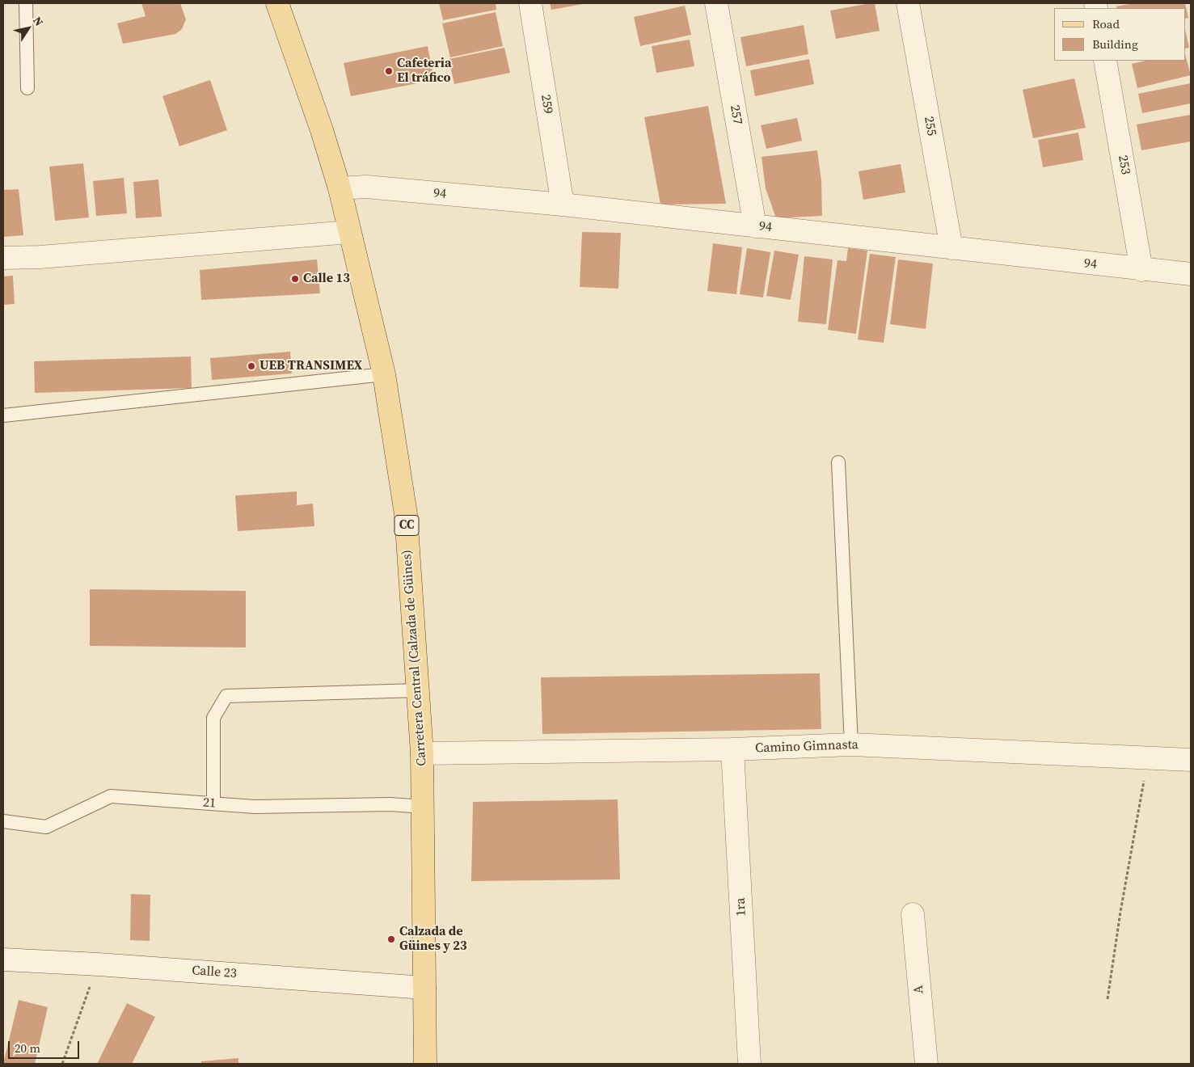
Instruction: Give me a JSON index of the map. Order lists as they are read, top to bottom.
{
  "streets": {
    "main road": ["CC", "Carretera Central (Calzada de Güines)"],
    "street": [
      "259",
      "257",
      "255",
      "253",
      "94",
      "Camino Gimnasta",
      "1ra",
      "Calle 23",
      "A"
    ],
    "lane": ["21"]
  },
  "crossings": [
    ["259", "94"],
    ["257", "94"],
    ["255", "94"],
    ["253", "94"],
    ["94", "Carretera Central (Calzada de Güines)"],
    ["Carretera Central (Calzada de Güines)", "Camino Gimnasta"],
    ["Carretera Central (Calzada de Güines)", "21"],
    ["Carretera Central (Calzada de Güines)", "Calle 23"],
    ["Camino Gimnasta", "1ra"]
  ],
  "places": [
    "Cafeteria El tráfico",
    "Calle 13",
    "UEB TRANSIMEX",
    "Calzada de Güines y 23"
  ],
  "legend": ["Road", "Building"],
  "scale_bar": "20 m",
  "north": "top right"
}
